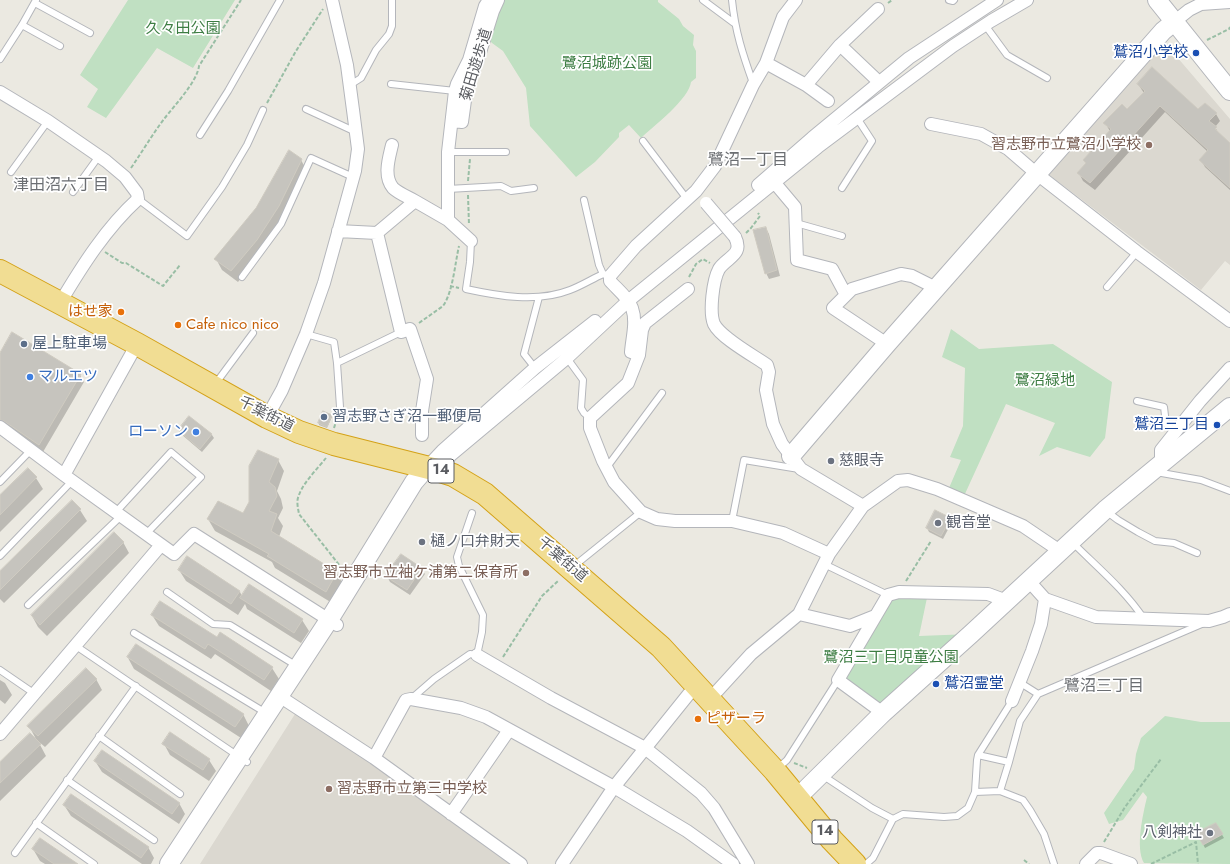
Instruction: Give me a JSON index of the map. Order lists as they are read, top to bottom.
{
  "streets": {
    "highway": ["千葉街道", "14"],
    "street": ["菊田遊歩道"]
  },
  "districts": ["鷺沼一丁目", "津田沼六丁目", "鷺沼三丁目"],
  "parks": [
    "久々田公園",
    "鷺沼城跡公園",
    "鷺沼緑地",
    "鷺沼三丁目児童公園"
  ],
  "places": [
    "鷲沼小学校",
    "習志野市立鷺沼小学校",
    "はせ家",
    "Cafe nico nico",
    "屋上駐車場",
    "マルエツ",
    "習志野さぎ沼一郵便局",
    "鷲沼三丁目",
    "ローソン",
    "慈眼寺",
    "観音堂",
    "樋ノ口弁財天",
    "習志野市立袖ケ浦第二保育所",
    "鷲沼霊堂",
    "ピザーラ",
    "習志野市立第三中学校",
    "八剣神社"
  ]
}
